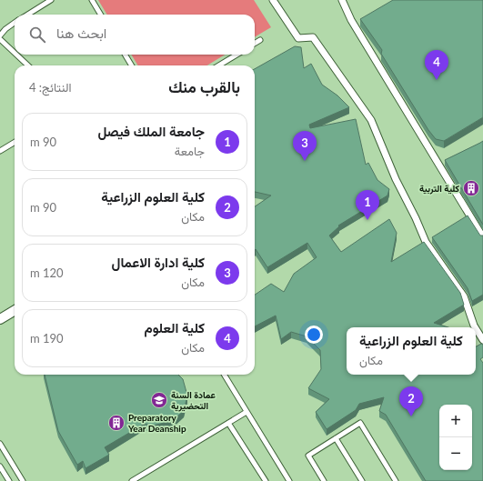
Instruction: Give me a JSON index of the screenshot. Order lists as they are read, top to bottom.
{
  "places": {
    "building": ["كلية التربية", "Preparatory Year Deanship"],
    "school or university": ["عمادة السنة التحضيرية"]
  },
  "page": {
    "search": "ابحث هنا",
    "pins": [
      "4",
      "3",
      "1",
      "2"
    ],
    "heading": ["بالقرب منك", "النتائج: 4"],
    "list": [
      {
        "mark": "1",
        "name": "جامعة الملك فيصل",
        "note": "جامعة",
        "value": "90 m"
      },
      {
        "mark": "2",
        "name": "كلية العلوم الزراعية",
        "note": "مكان",
        "value": "90 m"
      },
      {
        "mark": "3",
        "name": "كلية ادارة الاعمال",
        "note": "مكان",
        "value": "120 m"
      },
      {
        "mark": "4",
        "name": "كلية العلوم",
        "note": "مكان",
        "value": "190 m"
      }
    ],
    "popup": ["كلية العلوم الزراعية", "مكان"],
    "map_buttons": ["+", "−"]
  }
}
